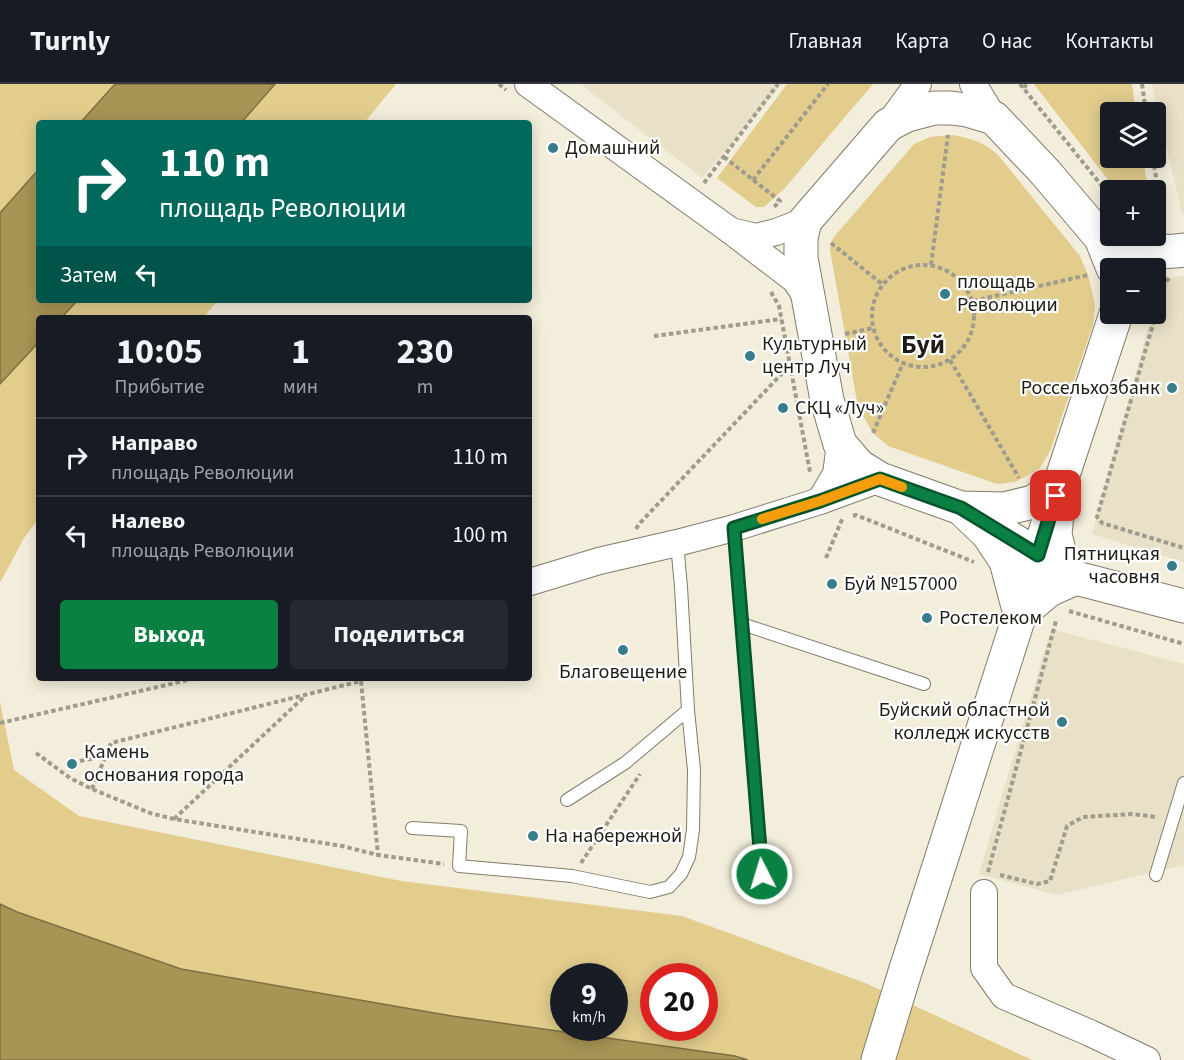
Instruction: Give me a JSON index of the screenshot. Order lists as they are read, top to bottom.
{
  "districts": ["Буй"],
  "places": [
    "Домашний",
    "площадь Революции",
    "Культурный центр Луч",
    "Россельхозбанк",
    "СКЦ «Луч»",
    "Пятницкая часовня",
    "Буй №157000",
    "Ростелеком",
    "Благовещение",
    "Буйский областной колледж искусств",
    "Камень основания города",
    "На набережной"
  ],
  "page": {
    "header": "Turnly",
    "nav": [
      "Главная",
      "Карта",
      "О нас",
      "Контакты"
    ],
    "map_buttons": ["+", "−"],
    "turn": ["110 m", "площадь Революции"],
    "then": "Затем",
    "eta": [
      "10:05",
      "Прибытие",
      "1",
      "мин",
      "230",
      "m"
    ],
    "list": [
      {
        "name": "Направо",
        "note": "площадь Революции",
        "value": "110 m"
      },
      {
        "name": "Налево",
        "note": "площадь Революции",
        "value": "100 m"
      }
    ],
    "buttons": ["Выход", "Поделиться"],
    "speed": "9 km/h",
    "limit": "20"
  }
}
